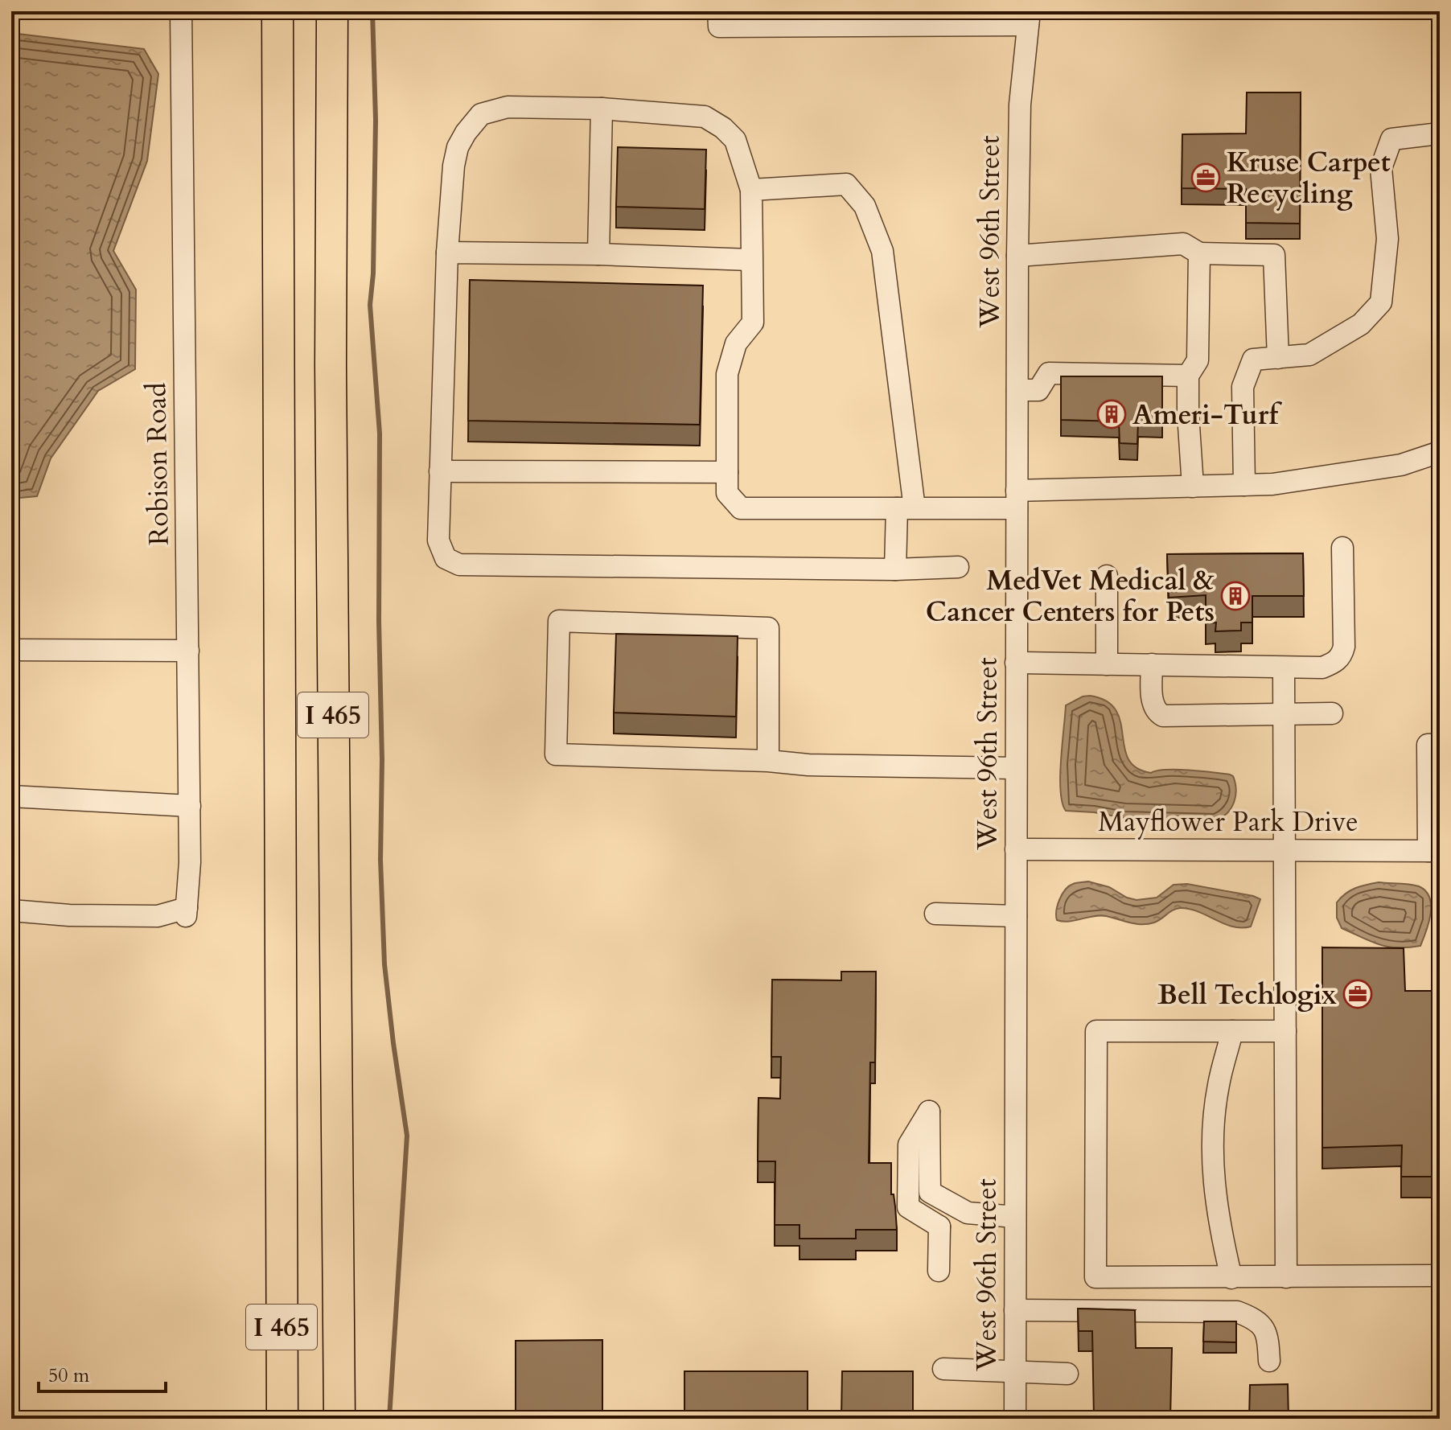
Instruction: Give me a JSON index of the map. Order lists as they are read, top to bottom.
{
  "streets": {
    "highway": ["I 465"],
    "street": ["West 96th Street", "Robison Road", "Mayflower Park Drive"]
  },
  "crossings": [
    ["West 96th Street", "Mayflower Park Drive"]
  ],
  "places": {
    "office": ["Kruse Carpet Recycling", "Bell Techlogix"],
    "building": ["Ameri-Turf", "MedVet Medical & Cancer Centers for Pets"]
  },
  "scale_bar": "50 m"
}
